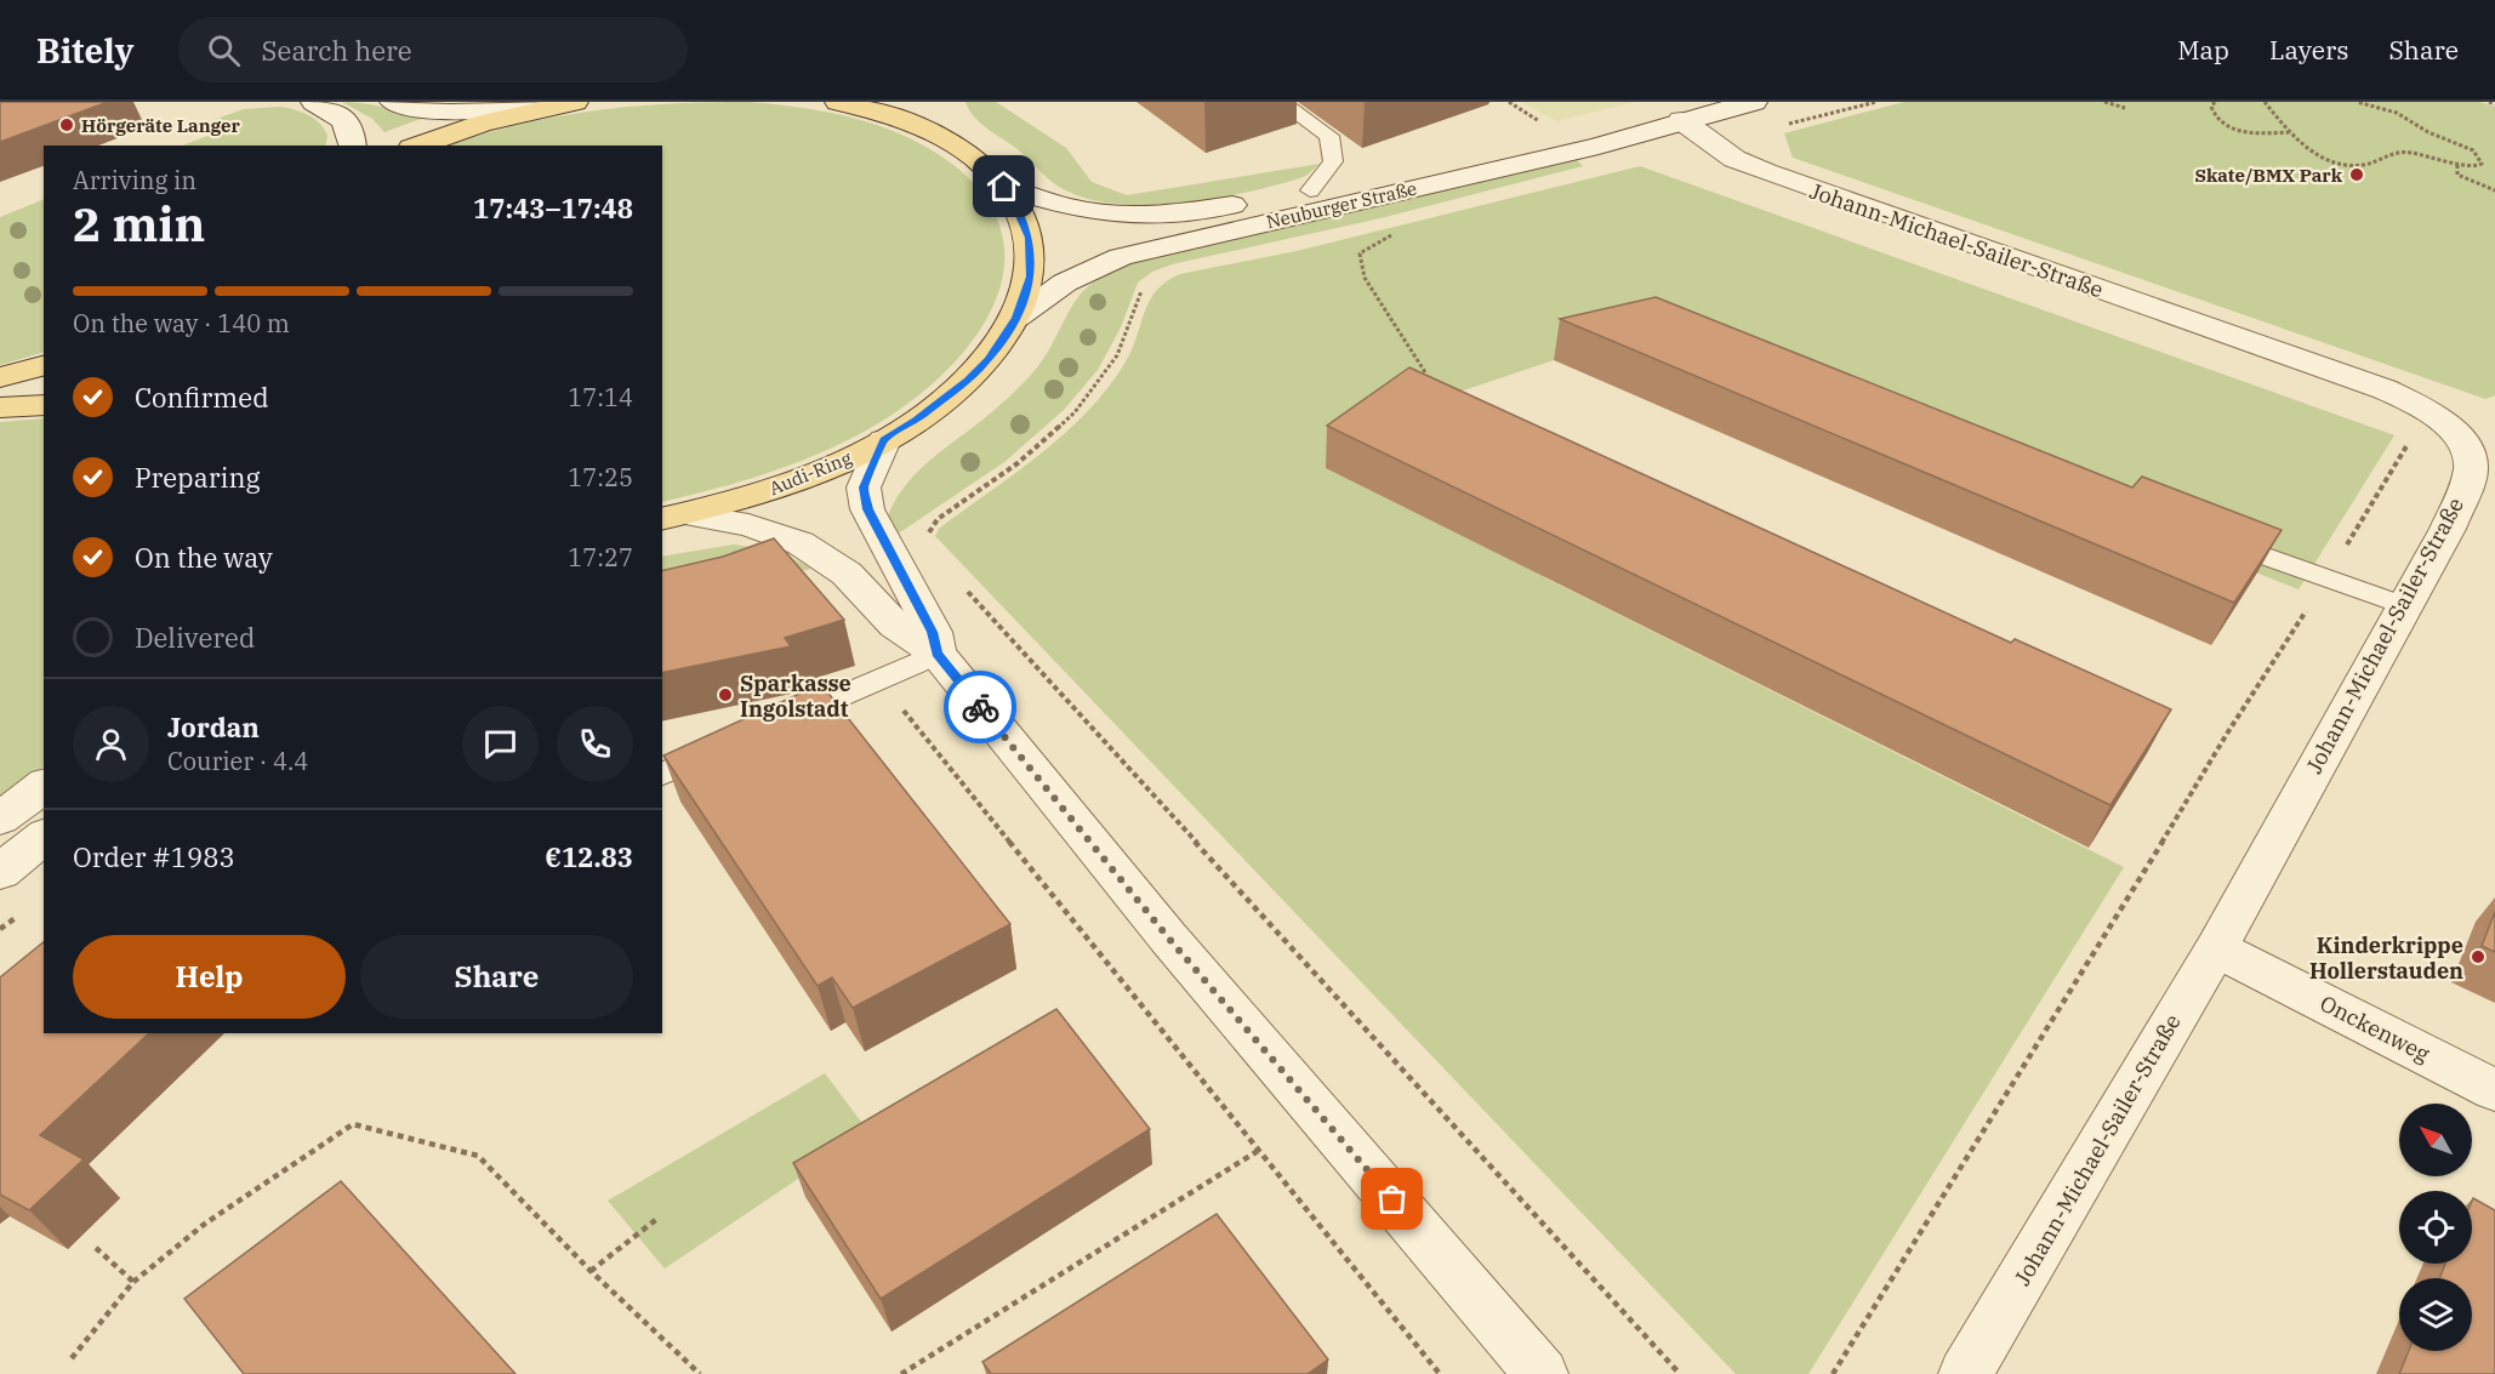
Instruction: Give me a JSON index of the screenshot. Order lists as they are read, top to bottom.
{
  "streets": {
    "main road": ["Audi-Ring"],
    "street": ["Neuburger Straße", "Johann-Michael-Sailer-Straße", "Onckenweg"]
  },
  "crossings": [
    ["Neuburger Straße", "Johann-Michael-Sailer-Straße"],
    ["Neuburger Straße", "Audi-Ring"],
    ["Johann-Michael-Sailer-Straße", "Onckenweg"]
  ],
  "places": [
    "Hörgeräte Langer",
    "Skate/BMX Park",
    "Sparkasse Ingolstadt",
    "Kinderkrippe Hollerstauden"
  ],
  "north": "top left",
  "page": {
    "header": "Bitely",
    "search": "Search here",
    "nav": ["Map", "Layers", "Share"],
    "heading": ["2 min", "Arriving in", "17:43–17:48"],
    "panel": [
      "Jordan",
      "Courier · 4.4",
      "Order #1983",
      "€12.83"
    ],
    "bar": "On the way · 140 m",
    "list": [
      ["Confirmed", "17:14"],
      ["Preparing", "17:25"],
      ["On the way", "17:27"],
      "Delivered"
    ],
    "buttons": ["Help", "Share"]
  }
}
